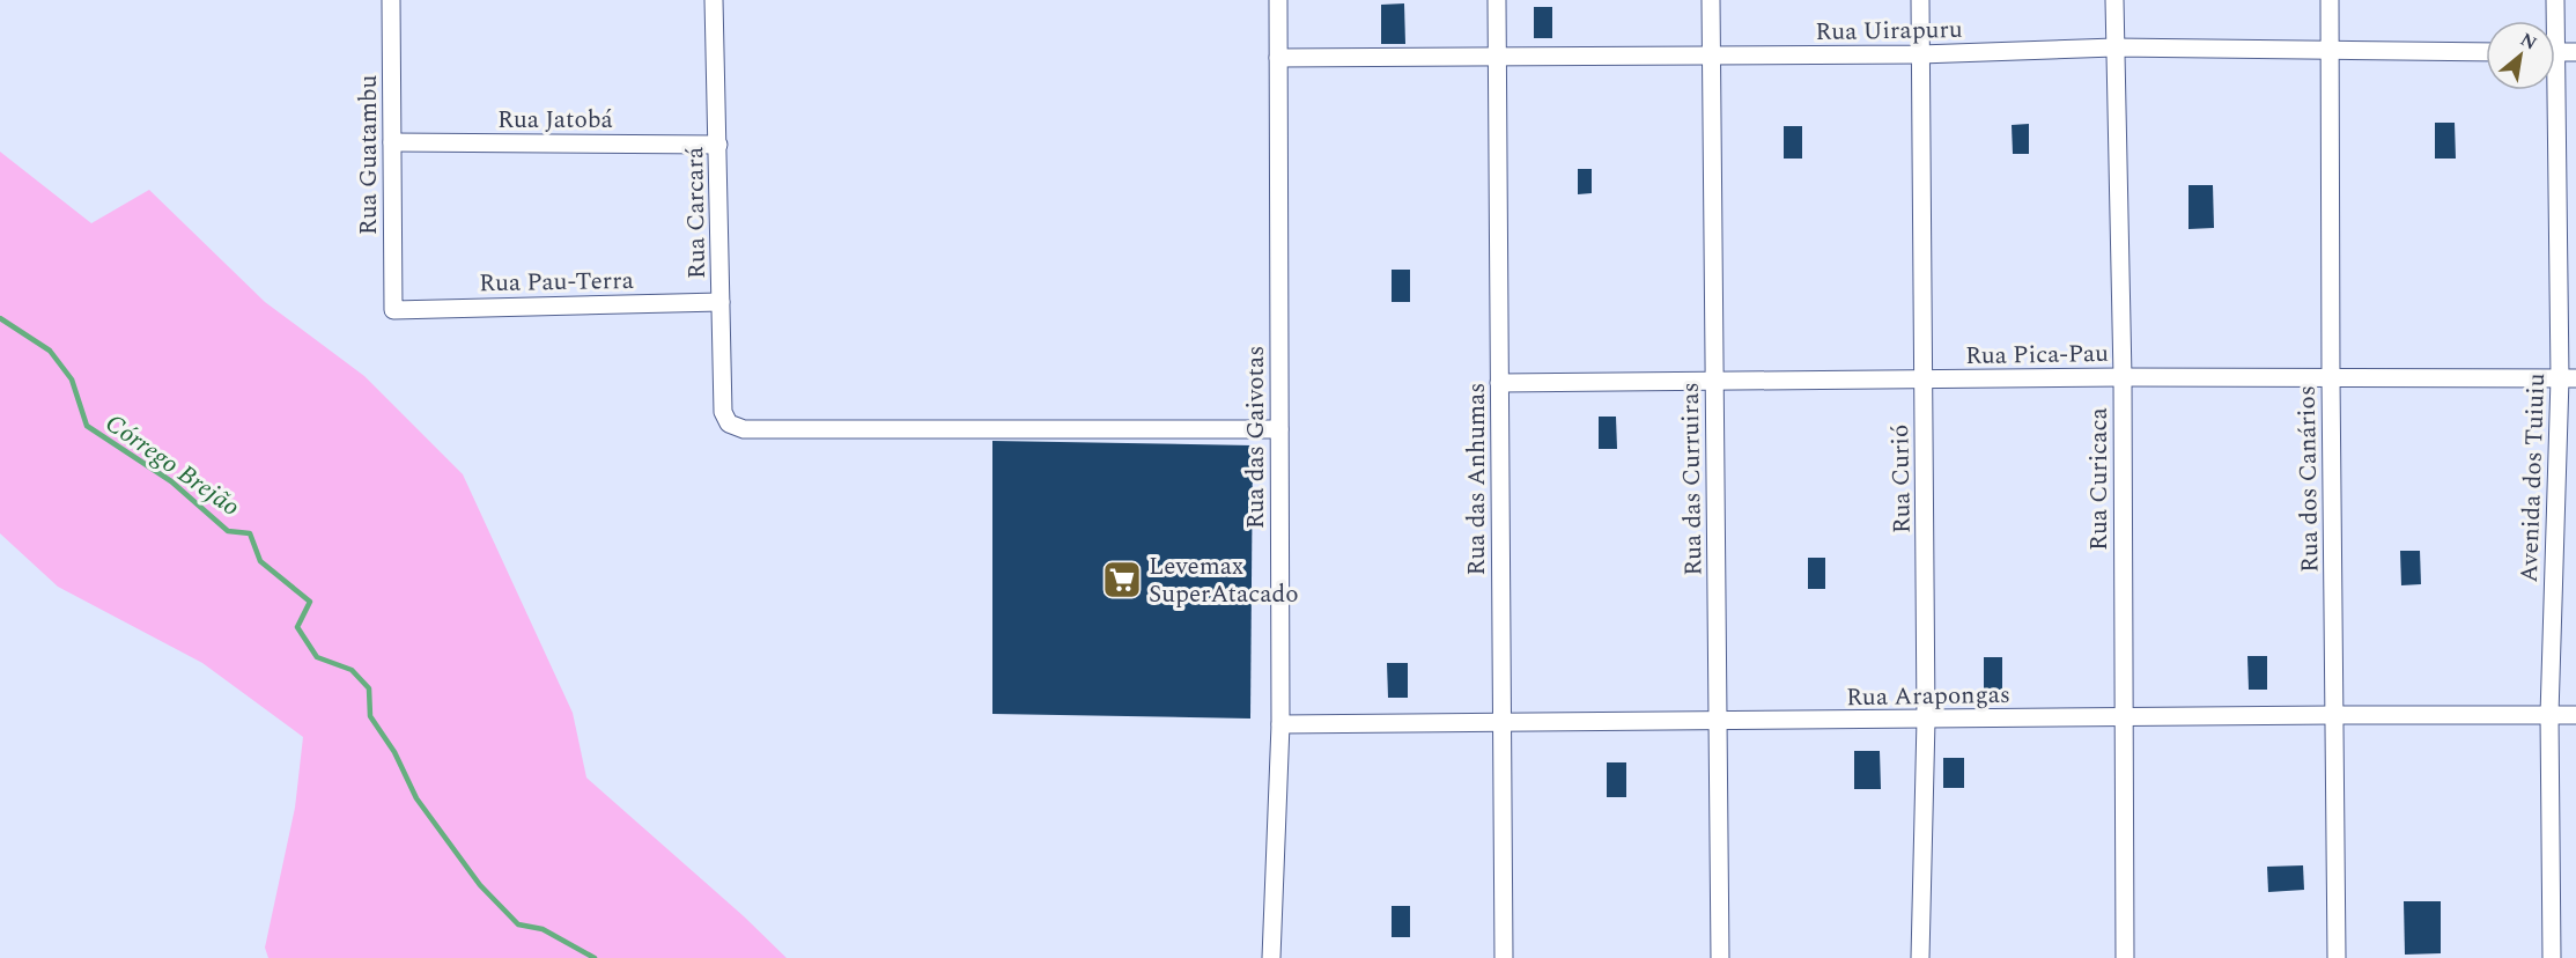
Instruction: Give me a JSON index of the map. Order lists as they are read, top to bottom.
{
  "streets": {
    "street": [
      "Rua Uirapuru",
      "Rua Jatobá",
      "Rua Guatambu",
      "Rua Carcará",
      "Rua Pau-Terra",
      "Rua Pica-Pau",
      "Rua das Gaivotas",
      "Avenida dos Tuiuiu",
      "Rua das Anhumas",
      "Rua das Curruiras",
      "Rua Curió",
      "Rua Curicaca",
      "Rua dos Canários",
      "Rua Arapongas"
    ]
  },
  "crossings": [
    ["Rua Uirapuru", "Rua das Gaivotas"],
    ["Rua Uirapuru", "Rua das Anhumas"],
    ["Rua Uirapuru", "Rua das Curruiras"],
    ["Rua Uirapuru", "Rua Curió"],
    ["Rua Uirapuru", "Rua Curicaca"],
    ["Rua Uirapuru", "Rua dos Canários"],
    ["Rua Jatobá", "Rua Guatambu"],
    ["Rua Jatobá", "Rua Carcará"],
    ["Rua Guatambu", "Rua Pau-Terra"],
    ["Rua Carcará", "Rua Pau-Terra"],
    ["Rua Carcará", "Rua das Gaivotas"],
    ["Rua Pica-Pau", "Avenida dos Tuiuiu"],
    ["Rua Pica-Pau", "Rua das Anhumas"],
    ["Rua Pica-Pau", "Rua das Curruiras"],
    ["Rua Pica-Pau", "Rua Curió"],
    ["Rua Pica-Pau", "Rua Curicaca"],
    ["Rua Pica-Pau", "Rua dos Canários"],
    ["Rua das Gaivotas", "Rua Arapongas"],
    ["Avenida dos Tuiuiu", "Rua Arapongas"],
    ["Rua das Anhumas", "Rua Arapongas"],
    ["Rua das Curruiras", "Rua Arapongas"],
    ["Rua Curió", "Rua Arapongas"],
    ["Rua Curicaca", "Rua Arapongas"],
    ["Rua dos Canários", "Rua Arapongas"]
  ],
  "water": ["Córrego Brejão"],
  "places": {
    "supermarket": ["Levemax SuperAtacado"]
  },
  "north": "top right"
}
